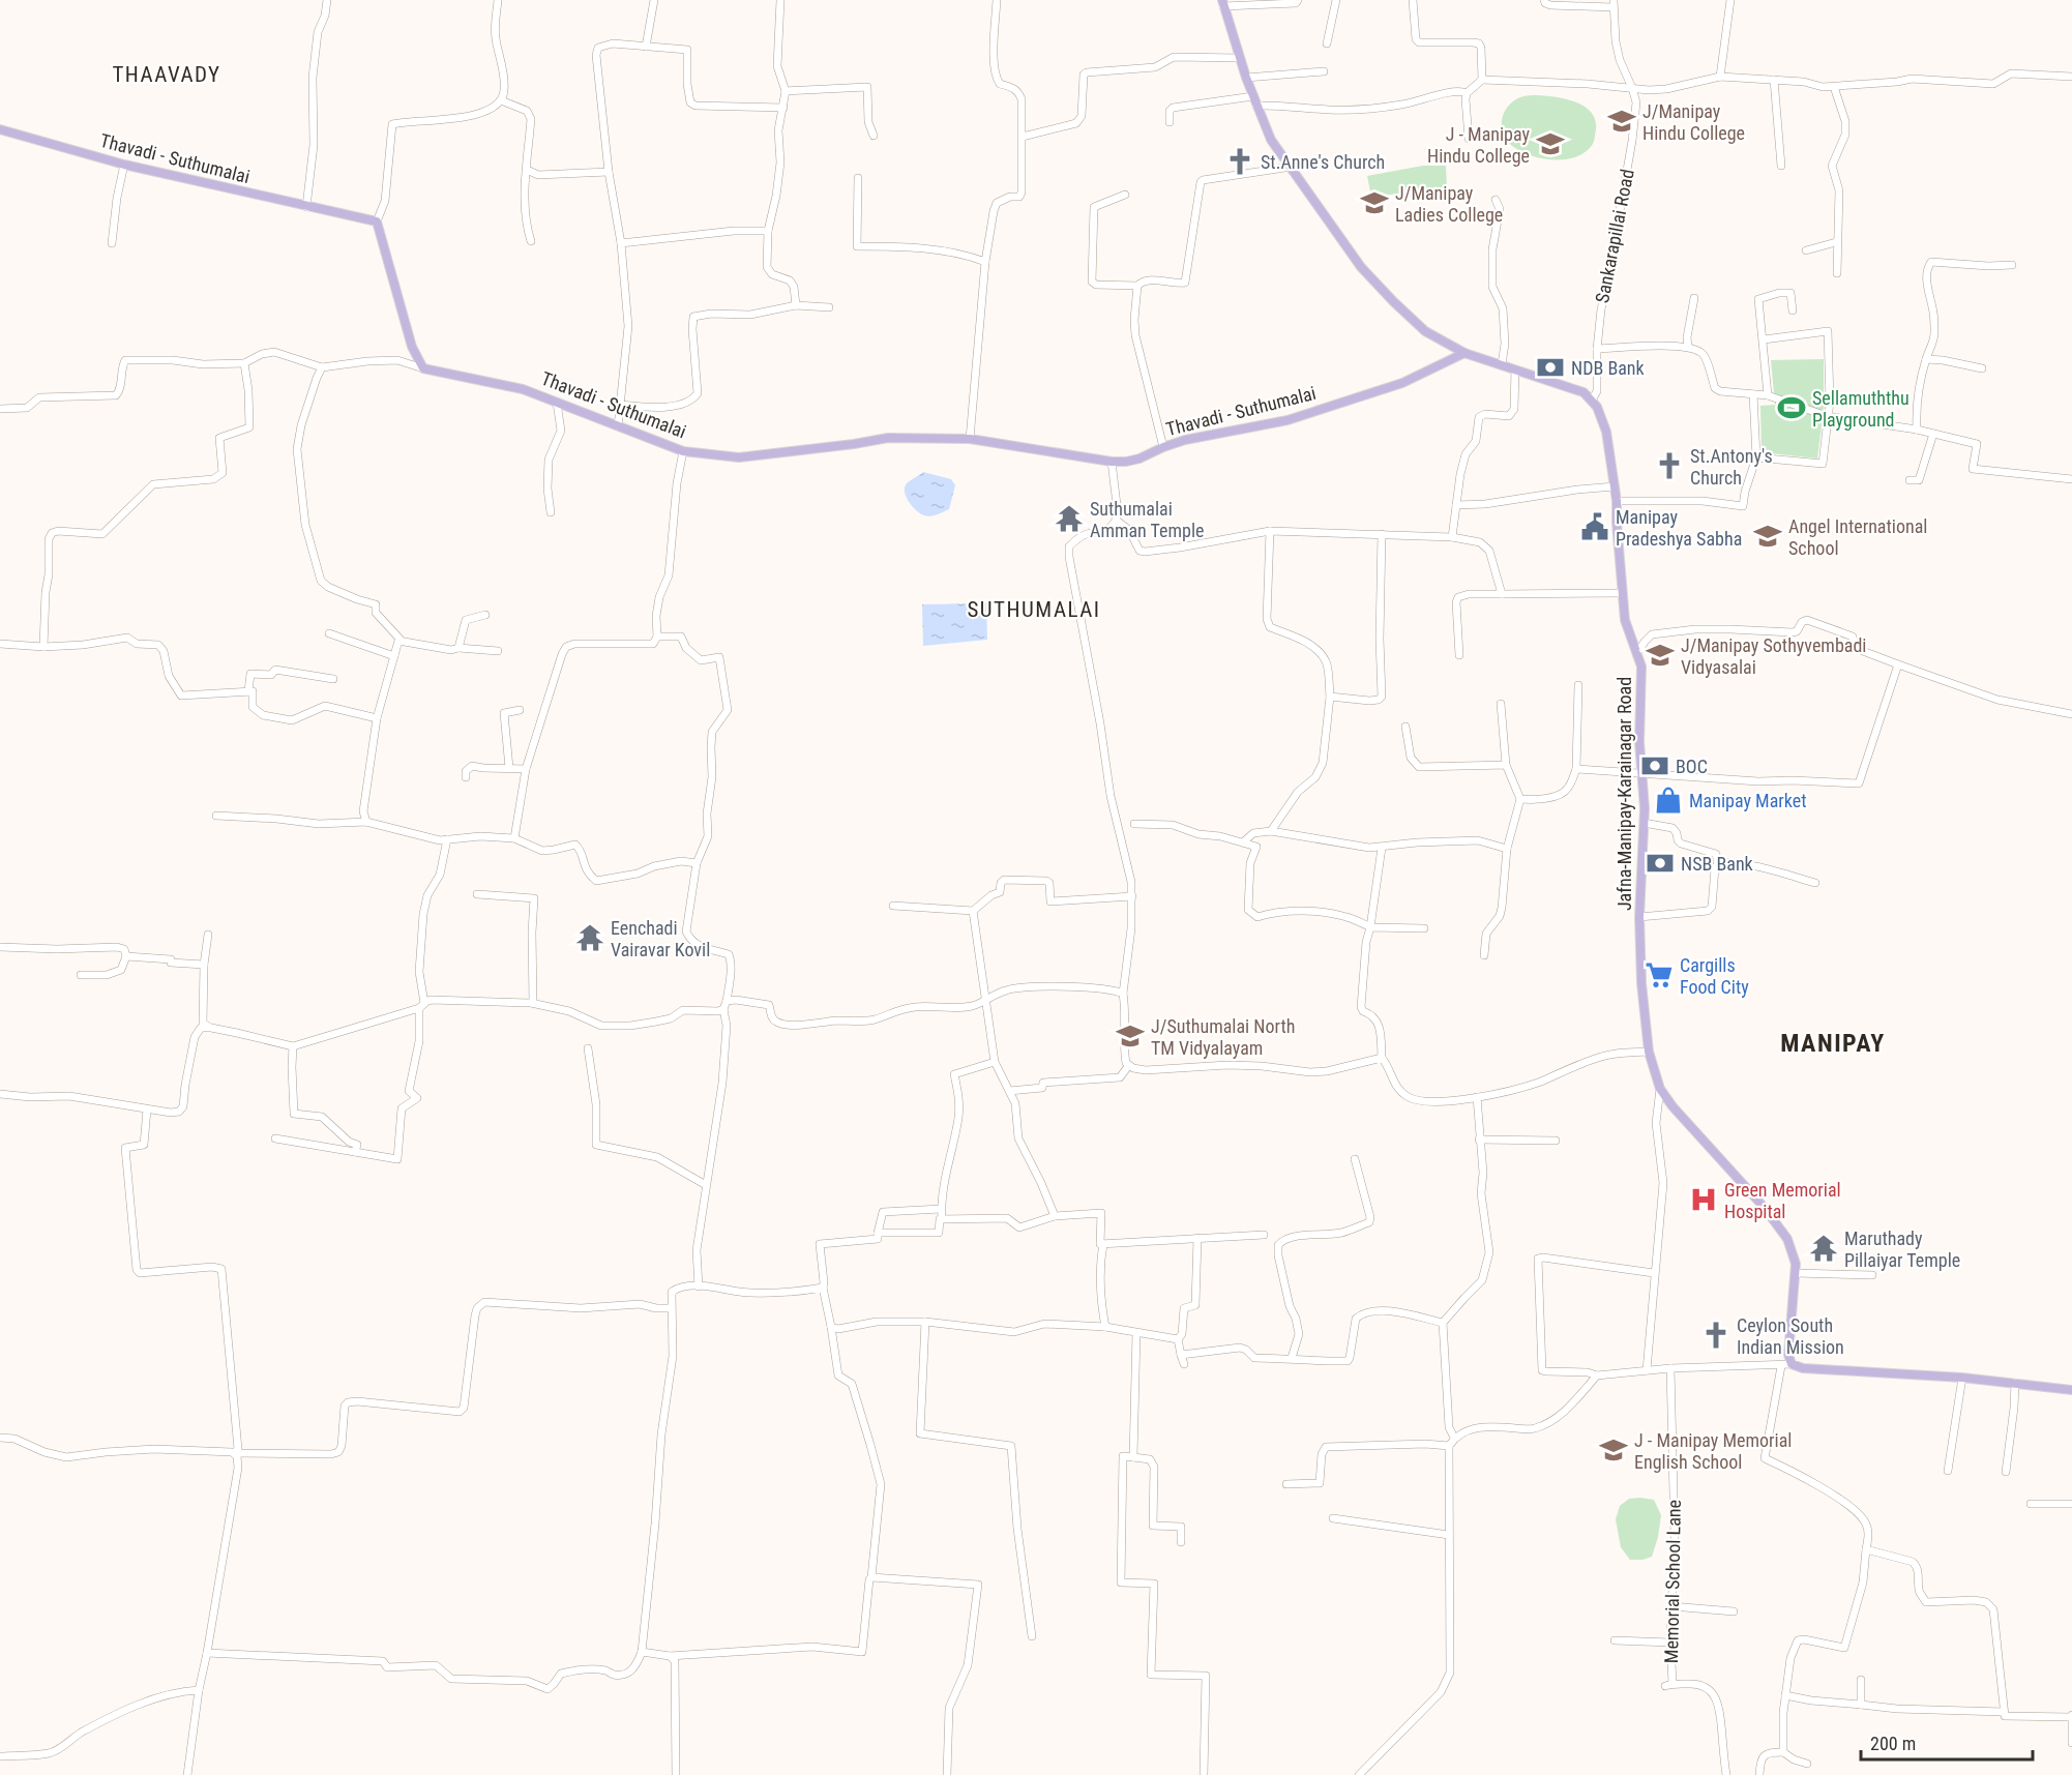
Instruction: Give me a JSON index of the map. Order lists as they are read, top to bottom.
{
  "streets": {
    "main road": ["Thavadi - Suthumalai", "Jafna-Manipay-Karainagar Road"],
    "street": ["Sankarapillai Road", "Memorial School Lane"]
  },
  "crossings": [
    ["Sankarapillai Road", "Jafna-Manipay-Karainagar Road"]
  ],
  "districts": ["THAAVADY", "SUTHUMALAI", "MANIPAY"],
  "places": {
    "school or university": [
      "J/Manipay Hindu College",
      "J - Manipay Hindu College",
      "J/Manipay Ladies College",
      "Angel International School",
      "J/Manipay Sothyvembadi Vidyasalai",
      "J/Suthumalai North TM Vidyalayam",
      "J - Manipay Memorial English School"
    ],
    "church": ["St.Anne's Church", "St.Antony's Church", "Ceylon South Indian Mission"],
    "bank": ["NDB Bank", "BOC", "NSB Bank"],
    "sports": ["Sellamuththu Playground"],
    "temple": ["Suthumalai Amman Temple", "Eenchadi Vairavar Kovil", "Maruthady Pillaiyar Temple"],
    "public building": ["Manipay Pradeshya Sabha"],
    "shop": ["Manipay Market"],
    "supermarket": ["Cargills Food City"],
    "hospital": ["Green Memorial Hospital"]
  },
  "scale_bar": "200 m"
}
